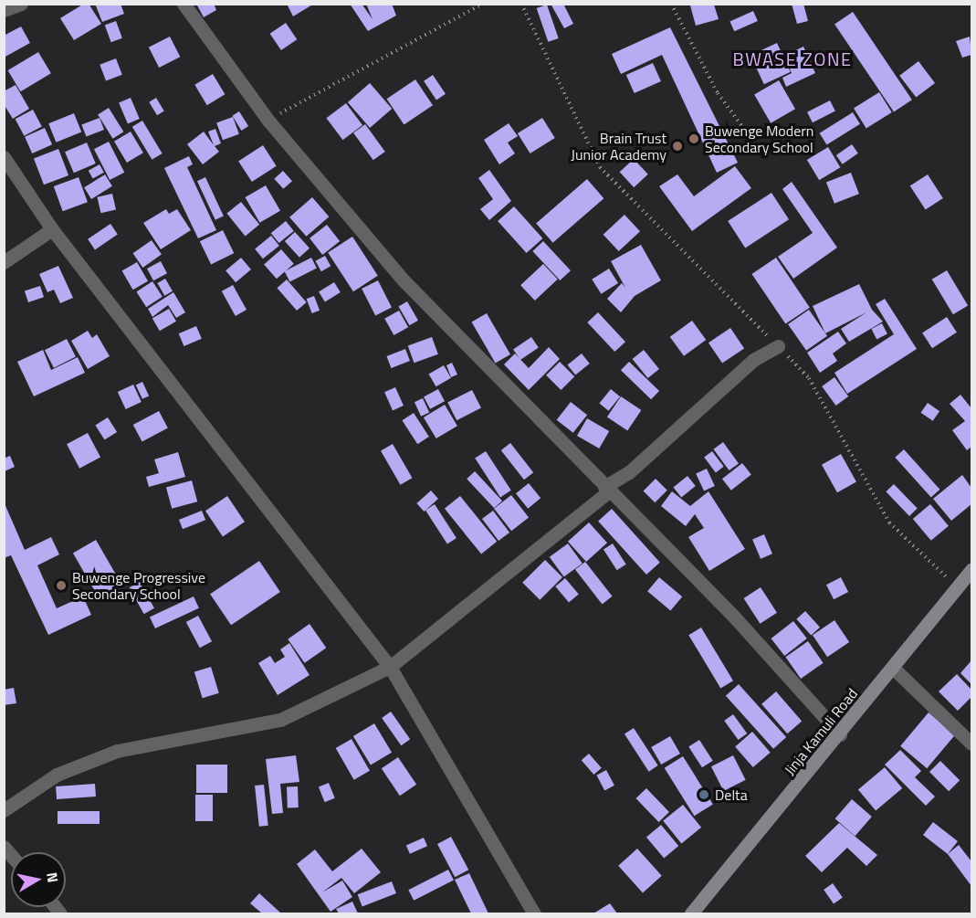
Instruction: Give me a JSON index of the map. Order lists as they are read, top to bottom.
{
  "streets": {
    "main road": ["Jinja Kamuli Road"]
  },
  "districts": ["BWASE ZONE"],
  "places": [
    "Buwenge Modern Secondary School",
    "Brain Trust Junior Academy",
    "Buwenge Progressive Secondary School",
    "Delta"
  ],
  "north": "right"
}
